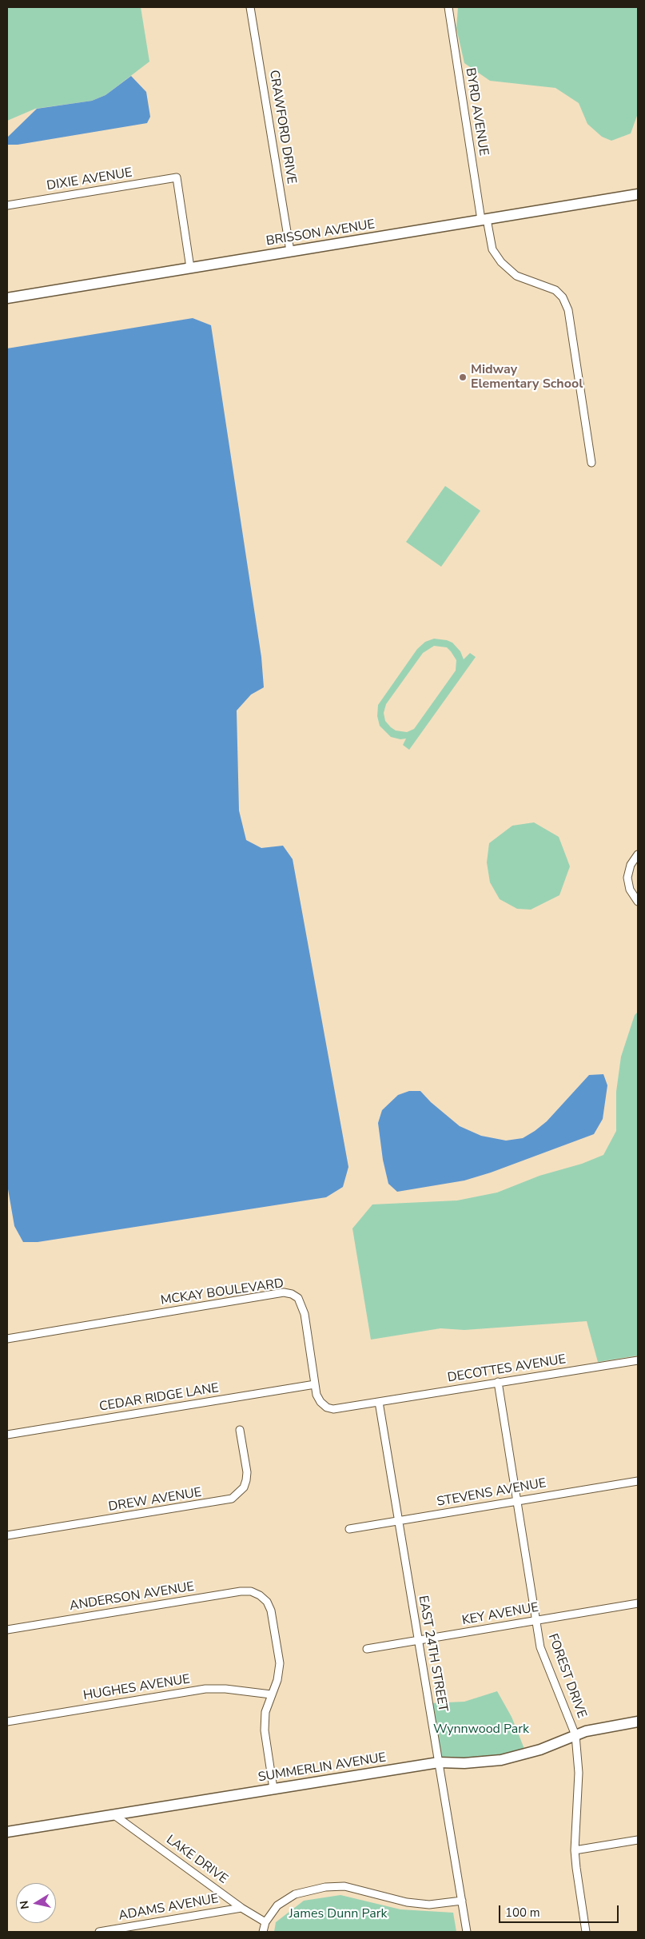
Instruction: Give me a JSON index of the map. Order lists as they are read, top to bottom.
{
  "streets": {
    "street": [
      "BYRD AVENUE",
      "CRAWFORD DRIVE",
      "DIXIE AVENUE",
      "BRISSON AVENUE",
      "MCKAY BOULEVARD",
      "DECOTTES AVENUE",
      "CEDAR RIDGE LANE",
      "STEVENS AVENUE",
      "DREW AVENUE",
      "ANDERSON AVENUE",
      "KEY AVENUE",
      "EAST 24TH STREET",
      "FOREST DRIVE",
      "HUGHES AVENUE",
      "SUMMERLIN AVENUE",
      "LAKE DRIVE",
      "ADAMS AVENUE"
    ]
  },
  "crossings": [
    ["BYRD AVENUE", "BRISSON AVENUE"],
    ["CRAWFORD DRIVE", "BRISSON AVENUE"],
    ["DIXIE AVENUE", "BRISSON AVENUE"],
    ["MCKAY BOULEVARD", "DECOTTES AVENUE"],
    ["MCKAY BOULEVARD", "CEDAR RIDGE LANE"],
    ["MCKAY BOULEVARD", "EAST 24TH STREET"],
    ["DECOTTES AVENUE", "EAST 24TH STREET"],
    ["DECOTTES AVENUE", "FOREST DRIVE"],
    ["STEVENS AVENUE", "EAST 24TH STREET"],
    ["STEVENS AVENUE", "FOREST DRIVE"],
    ["ANDERSON AVENUE", "HUGHES AVENUE"],
    ["KEY AVENUE", "EAST 24TH STREET"],
    ["KEY AVENUE", "FOREST DRIVE"],
    ["EAST 24TH STREET", "SUMMERLIN AVENUE"],
    ["FOREST DRIVE", "SUMMERLIN AVENUE"],
    ["SUMMERLIN AVENUE", "LAKE DRIVE"],
    ["LAKE DRIVE", "ADAMS AVENUE"]
  ],
  "parks": ["Wynnwood Park", "James Dunn Park"],
  "places": ["Midway Elementary School"],
  "scale_bar": "100 m",
  "north": "left"
}
